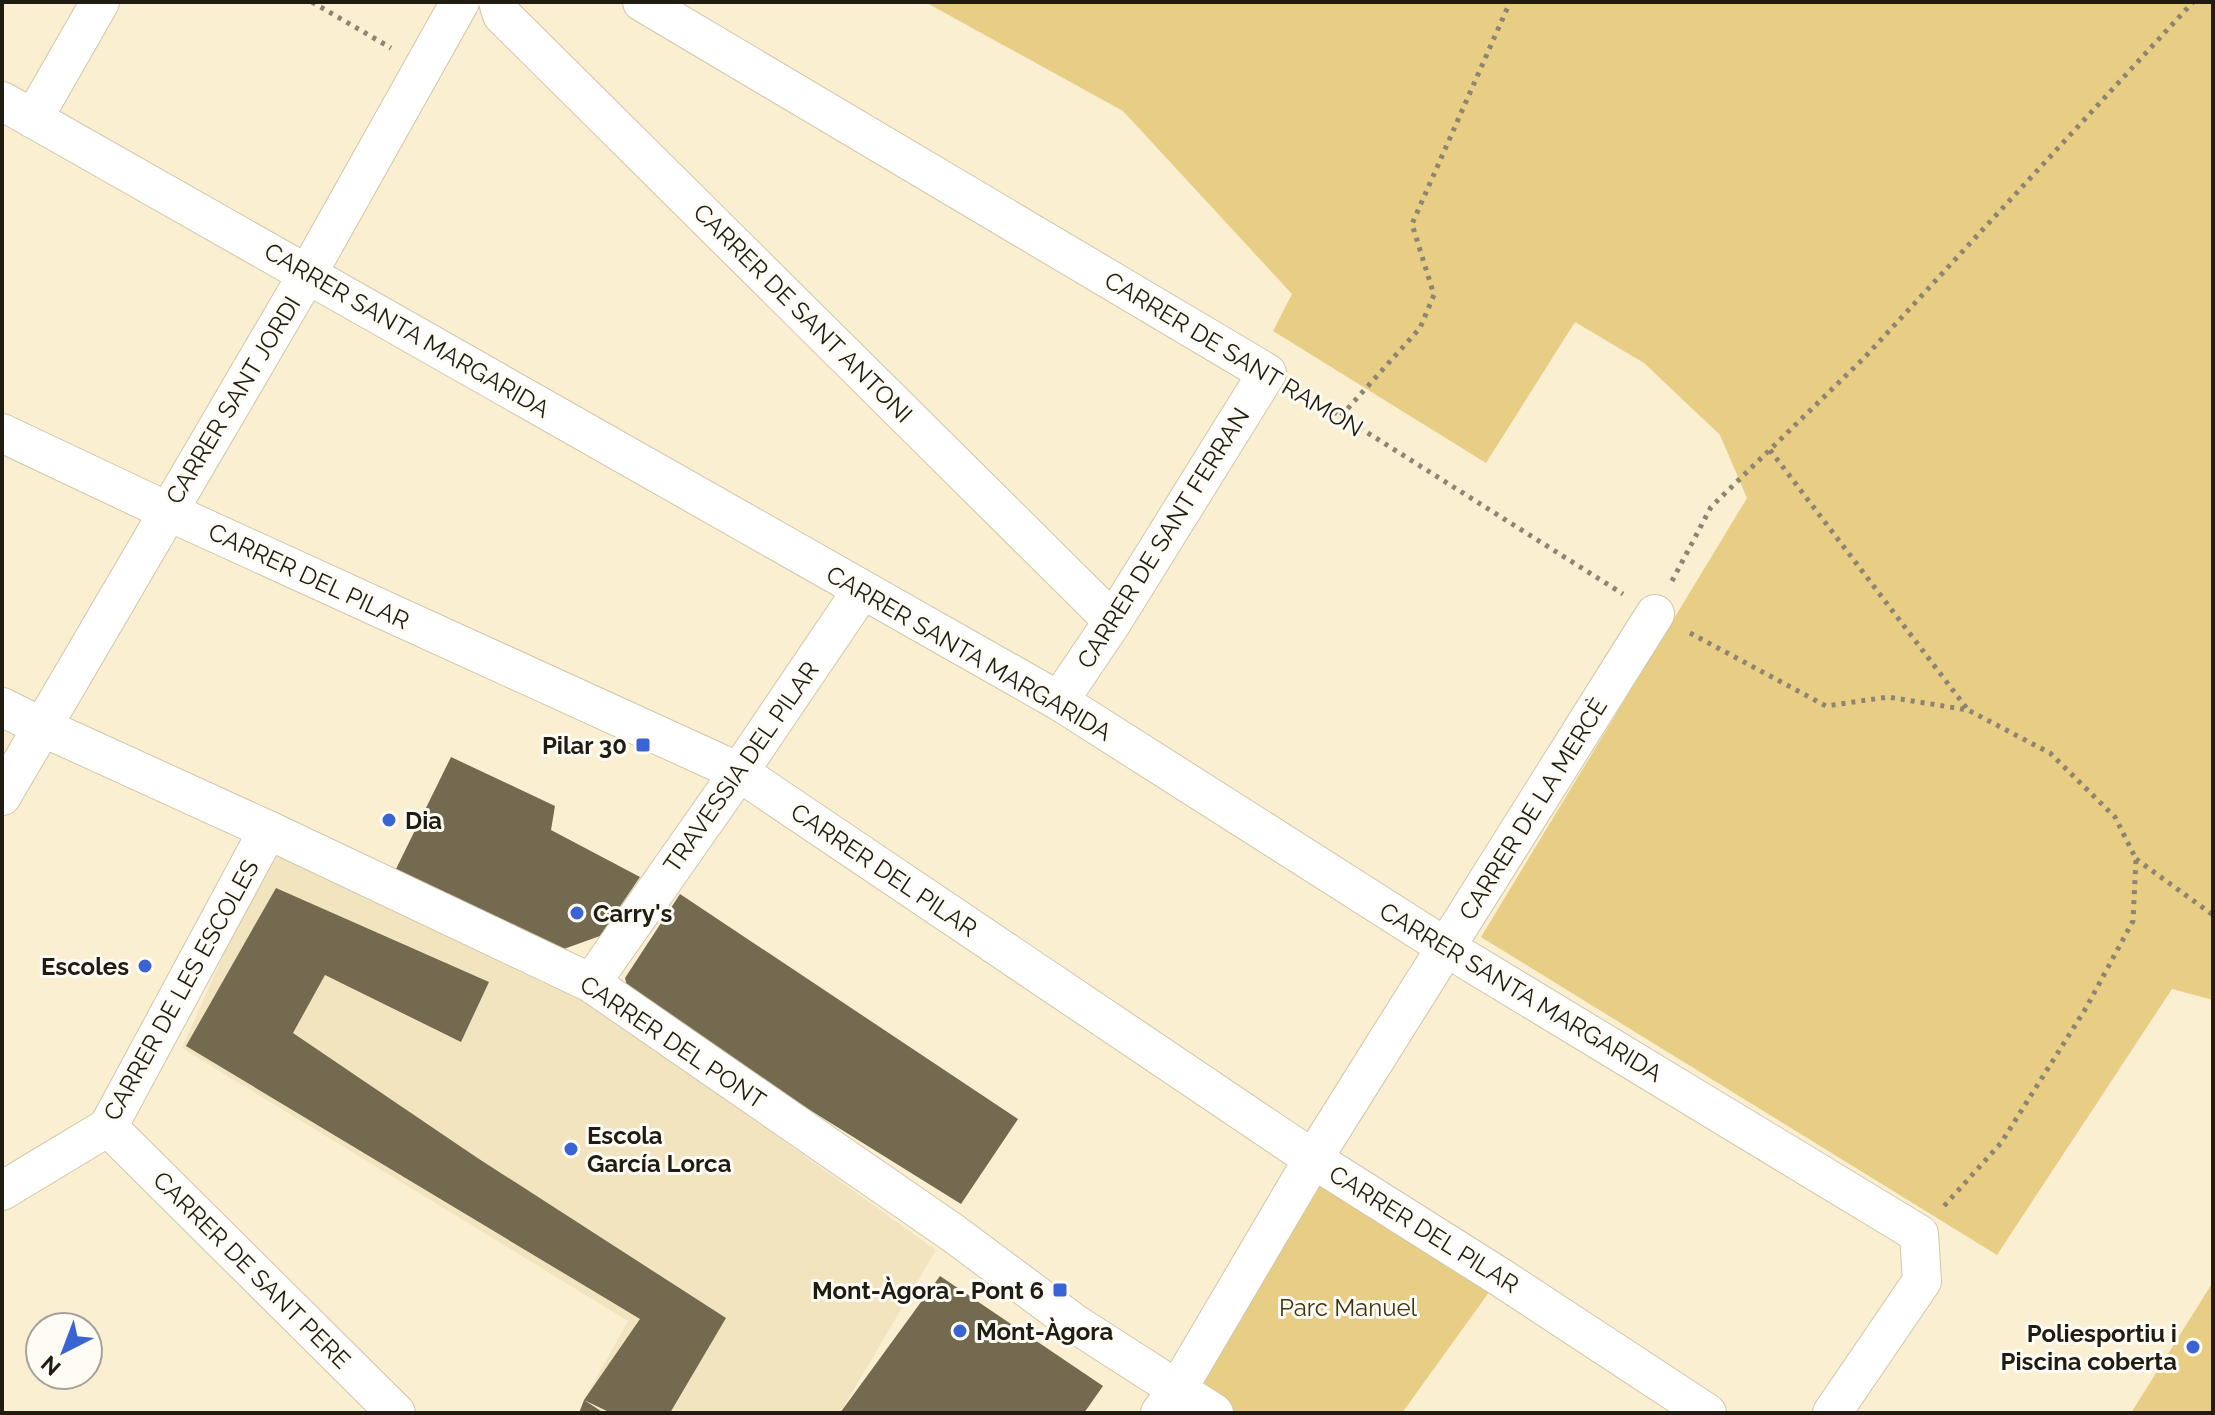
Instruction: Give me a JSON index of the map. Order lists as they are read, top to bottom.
{
  "streets": {
    "street": [
      "CARRER DE SANT ANTONI",
      "CARRER SANTA MARGARIDA",
      "CARRER DE SANT RAMON",
      "CARRER SANT JORDI",
      "CARRER DE SANT FERRAN",
      "CARRER DEL PILAR",
      "TRAVESSIA DEL PILAR",
      "CARRER DE LA MERCÈ",
      "CARRER DE LES ESCOLES",
      "CARRER DEL PONT",
      "CARRER DE SANT PERE"
    ]
  },
  "crossings": [
    ["CARRER DE SANT ANTONI", "CARRER DE SANT FERRAN"],
    ["CARRER SANTA MARGARIDA", "CARRER SANT JORDI"],
    ["CARRER SANTA MARGARIDA", "CARRER DE SANT FERRAN"],
    ["CARRER SANTA MARGARIDA", "TRAVESSIA DEL PILAR"],
    ["CARRER SANTA MARGARIDA", "CARRER DE LA MERCÈ"],
    ["CARRER DE SANT RAMON", "CARRER DE SANT FERRAN"],
    ["CARRER DE SANT RAMON", "CARRER DE LA MERCÈ"],
    ["CARRER SANT JORDI", "CARRER DEL PILAR"],
    ["CARRER SANT JORDI", "CARRER DEL PONT"],
    ["CARRER DEL PILAR", "TRAVESSIA DEL PILAR"],
    ["CARRER DEL PILAR", "CARRER DE LA MERCÈ"],
    ["TRAVESSIA DEL PILAR", "CARRER DEL PONT"],
    ["CARRER DE LA MERCÈ", "CARRER DEL PONT"],
    ["CARRER DE LES ESCOLES", "CARRER DEL PONT"],
    ["CARRER DE LES ESCOLES", "CARRER DE SANT PERE"]
  ],
  "parks": ["Parc Manuel"],
  "places": {
    "transit": ["Pilar 30", "Mont-Àgora - Pont 6"],
    "other": [
      "Dia",
      "Carry's",
      "Escoles",
      "Escola García Lorca",
      "Mont-Àgora",
      "Poliesportiu i Piscina coberta"
    ]
  },
  "north": "bottom left"
}
